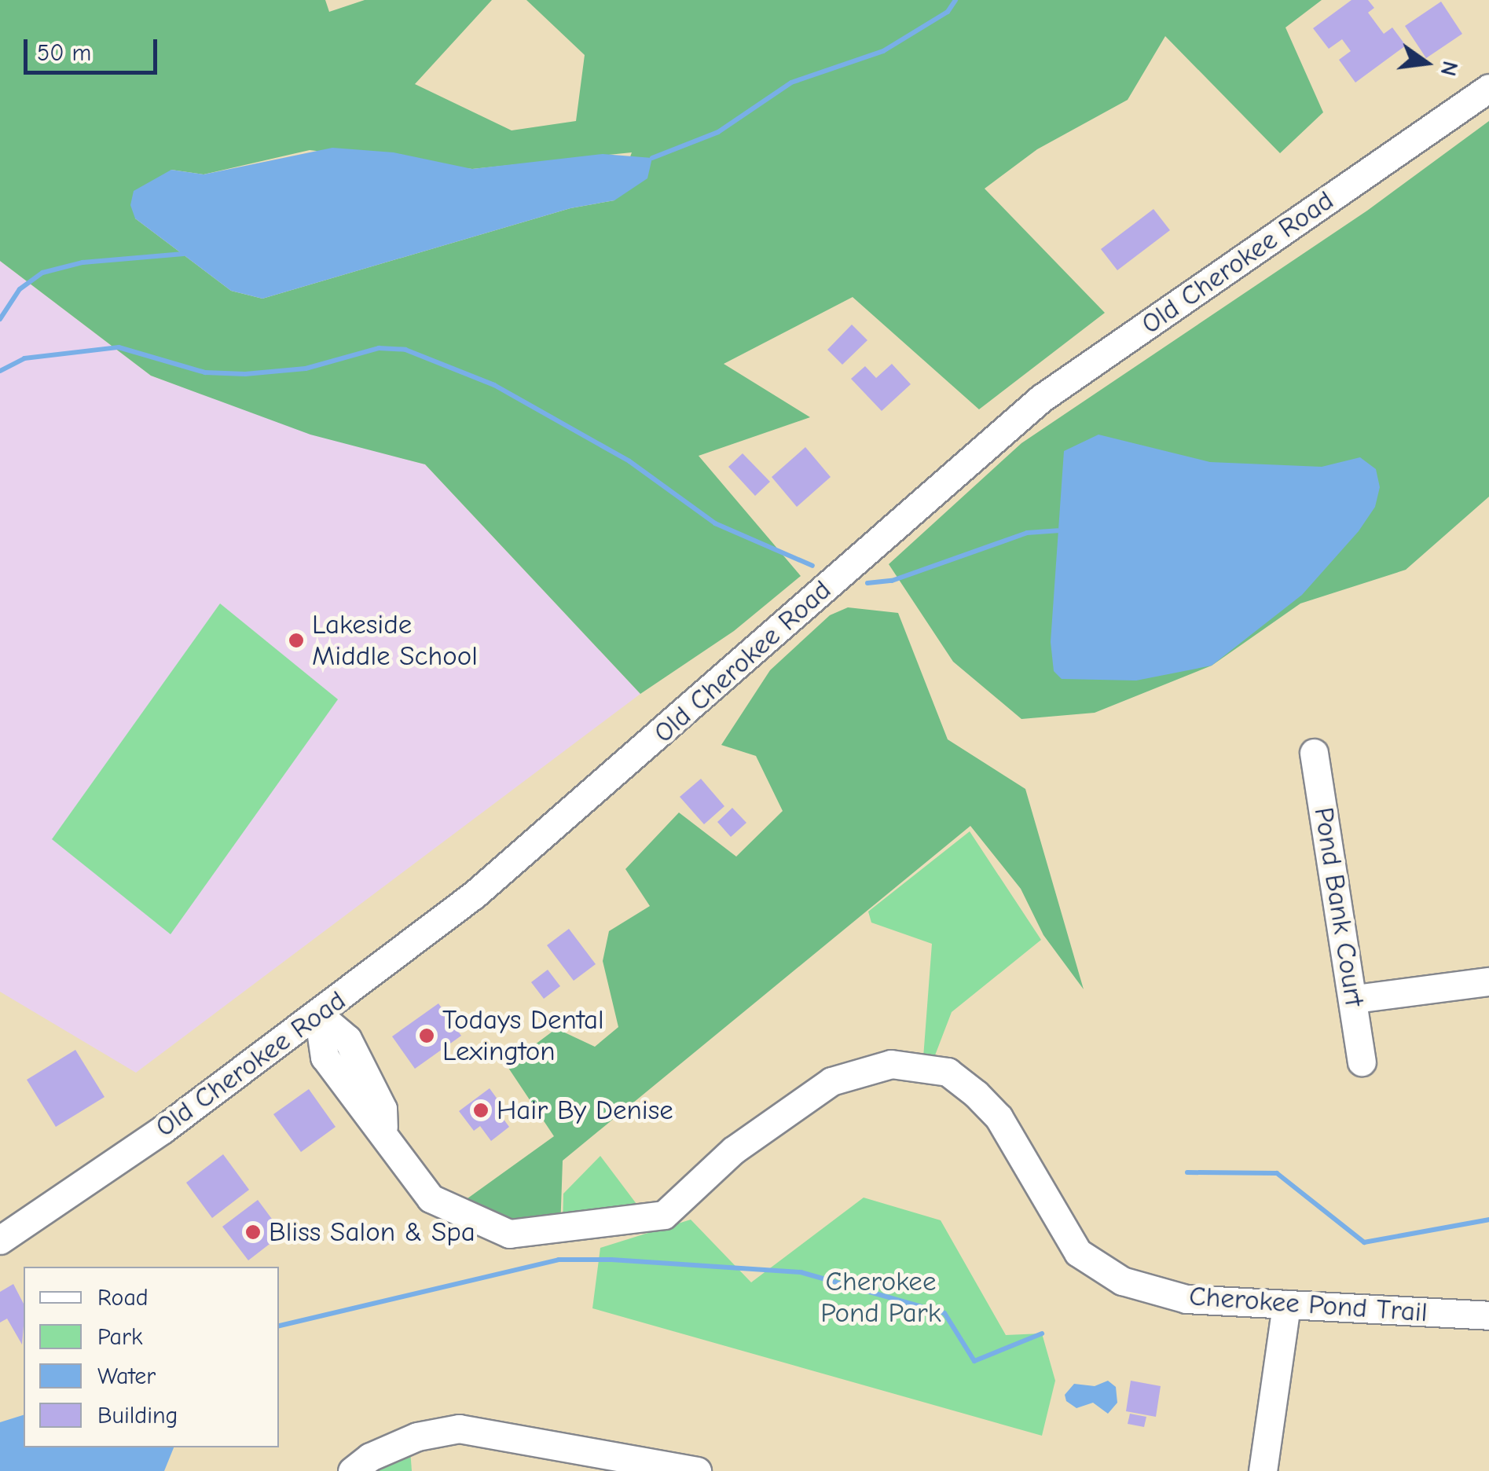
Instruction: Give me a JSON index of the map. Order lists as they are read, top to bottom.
{
  "streets": {
    "street": ["Old Cherokee Road", "Pond Bank Court", "Cherokee Pond Trail"]
  },
  "crossings": [
    ["Old Cherokee Road", "Cherokee Pond Trail"]
  ],
  "parks": ["Cherokee Pond Park"],
  "places": [
    "Lakeside Middle School",
    "Todays Dental Lexington",
    "Hair By Denise",
    "Bliss Salon & Spa"
  ],
  "legend": [
    "Road",
    "Park",
    "Water",
    "Building"
  ],
  "scale_bar": "50 m",
  "north": "right"
}
